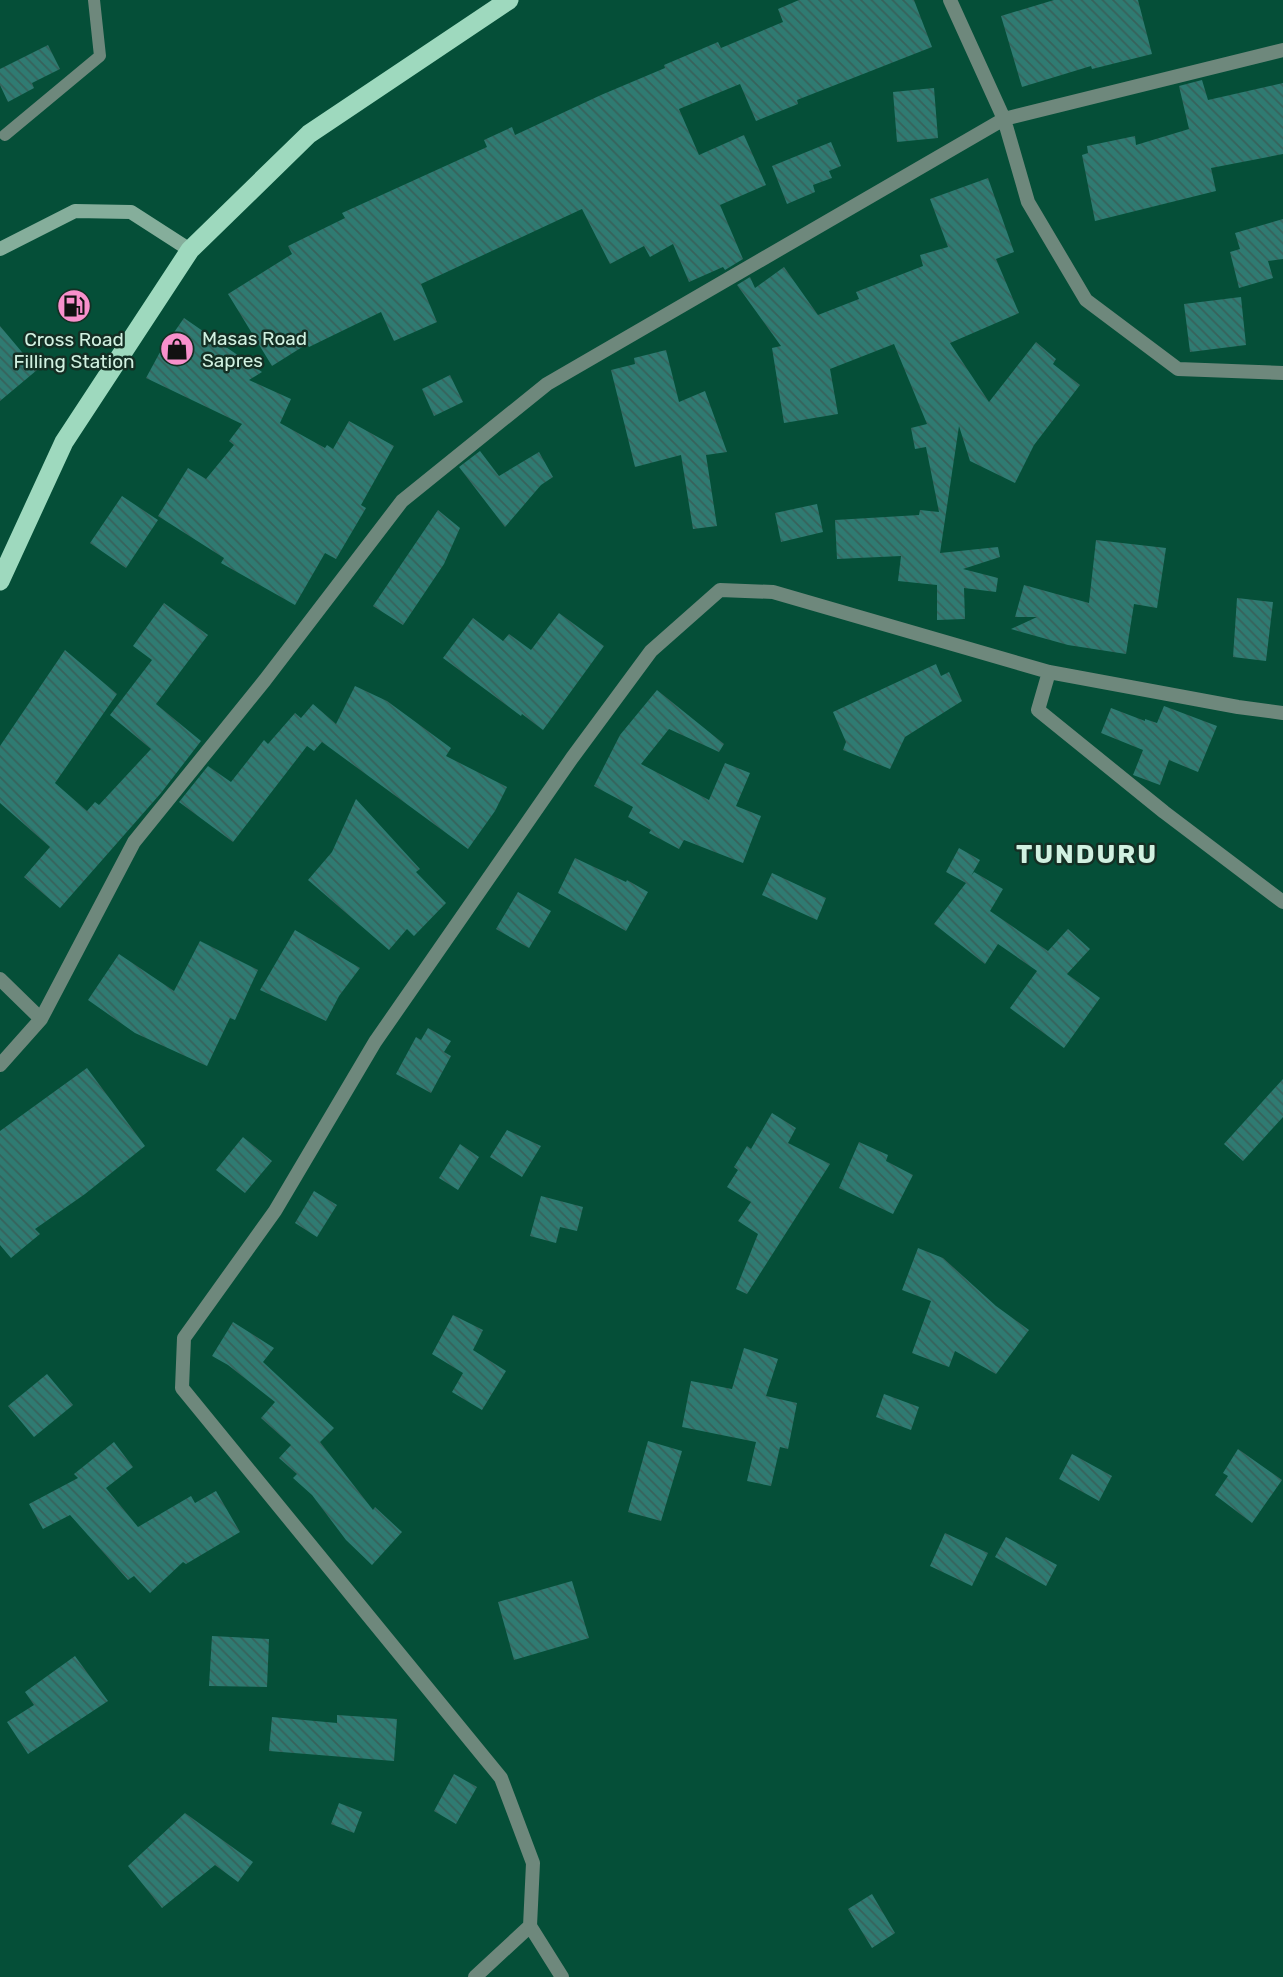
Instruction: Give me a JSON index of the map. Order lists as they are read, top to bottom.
{
  "districts": ["TUNDURU"],
  "places": {
    "fuel station": ["Cross Road Filling Station"],
    "shop": ["Masas Road Sapres"]
  }
}
